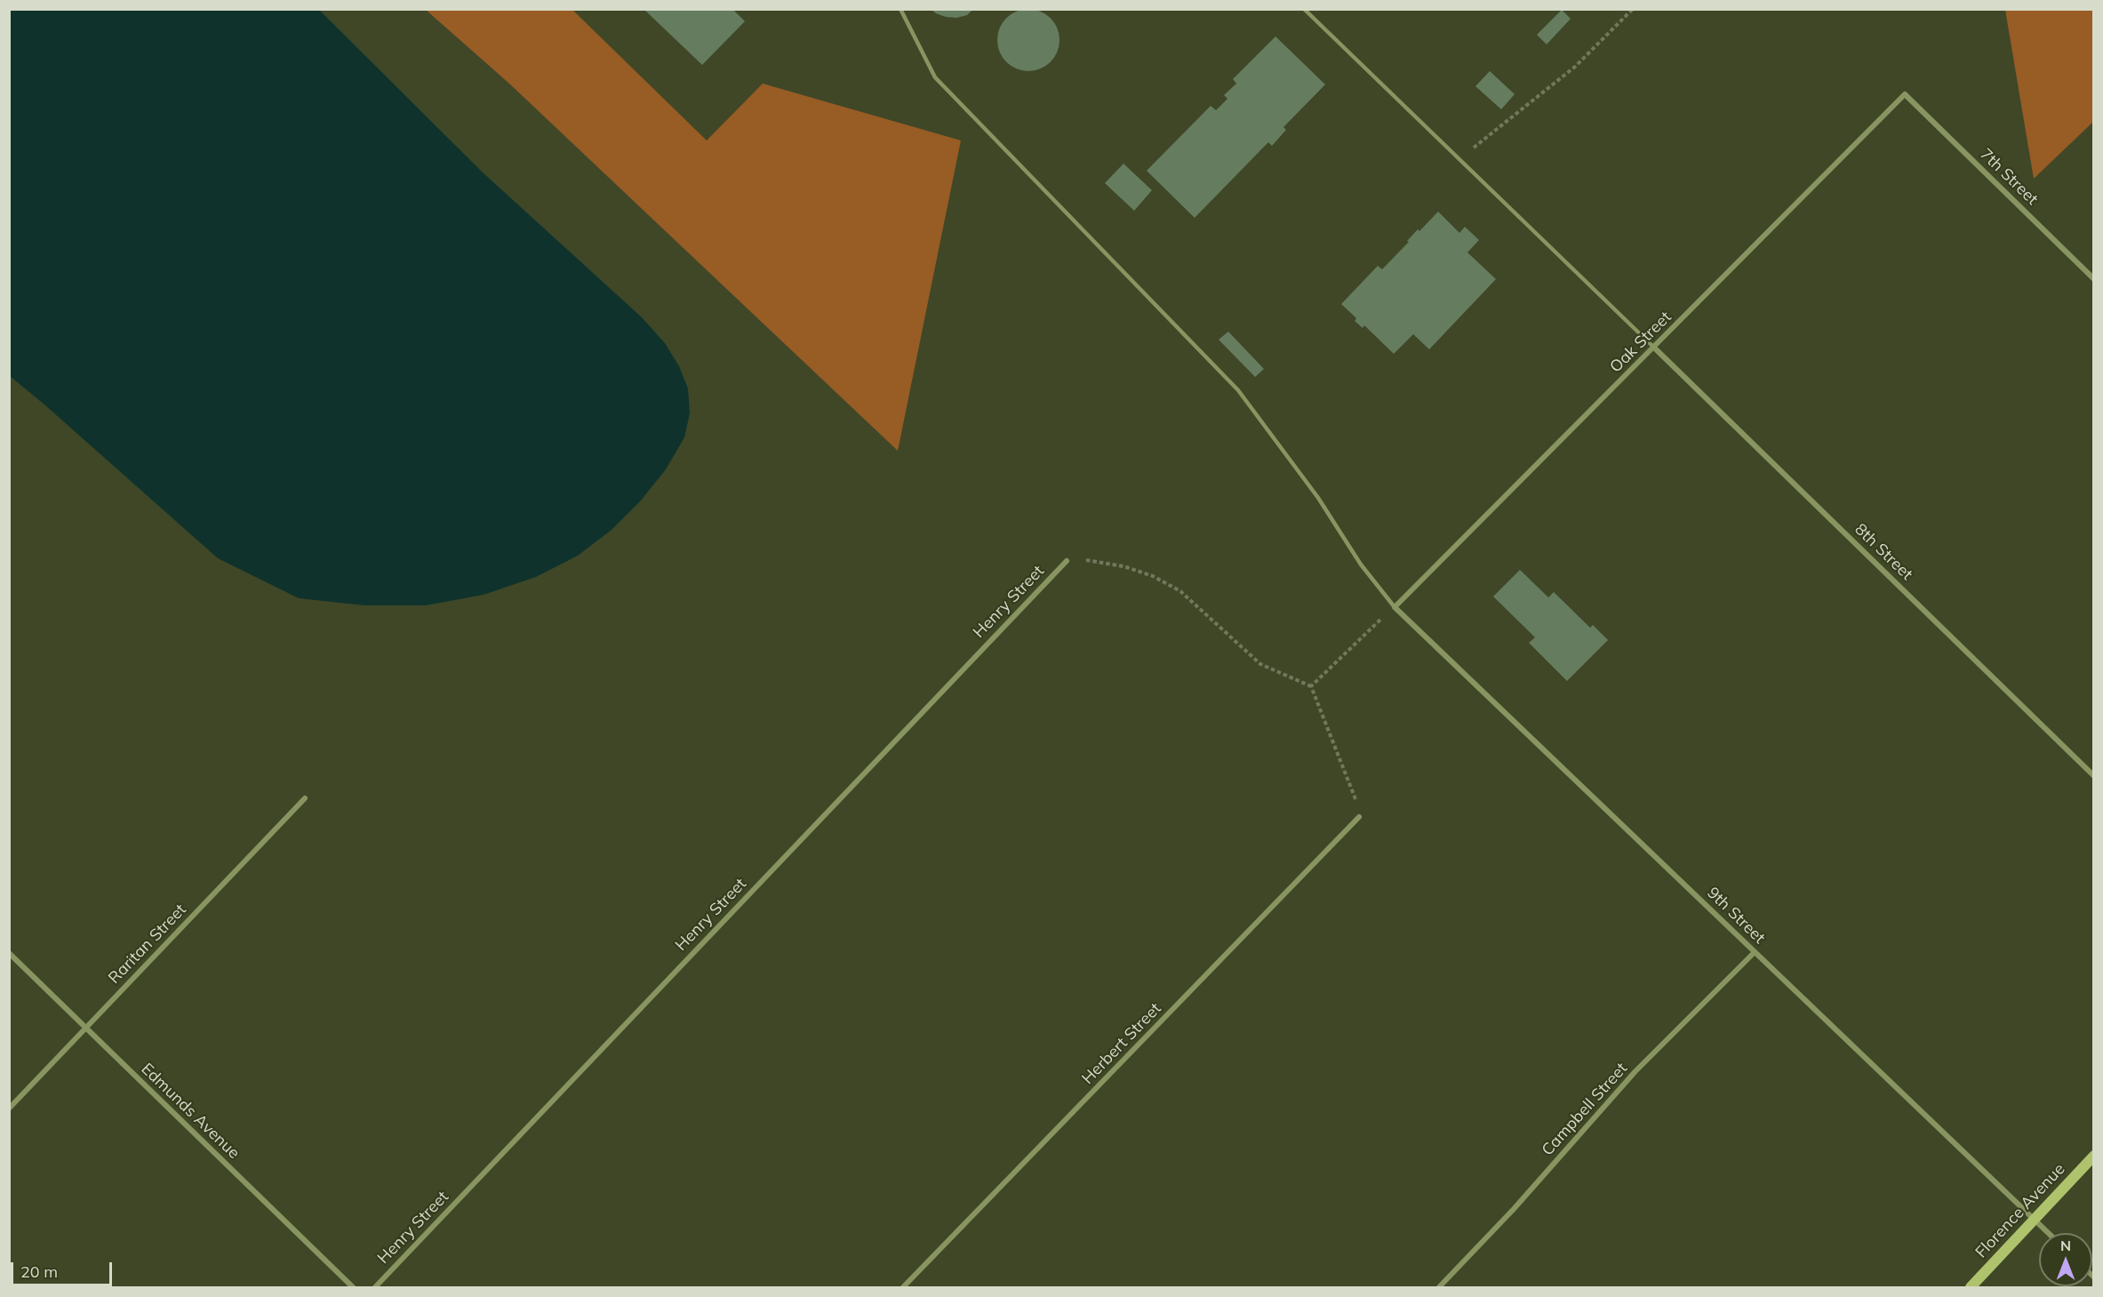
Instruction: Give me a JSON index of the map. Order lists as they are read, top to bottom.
{
  "streets": {
    "street": [
      "7th Street",
      "Oak Street",
      "8th Street",
      "Henry Street",
      "9th Street",
      "Raritan Street",
      "Herbert Street",
      "Campbell Street",
      "Edmunds Avenue",
      "Florence Avenue"
    ]
  },
  "crossings": [
    ["7th Street", "Oak Street"],
    ["Oak Street", "8th Street"],
    ["Oak Street", "9th Street"],
    ["9th Street", "Campbell Street"],
    ["9th Street", "Florence Avenue"],
    ["Raritan Street", "Edmunds Avenue"]
  ],
  "scale_bar": "20 m",
  "north": "top"
}
